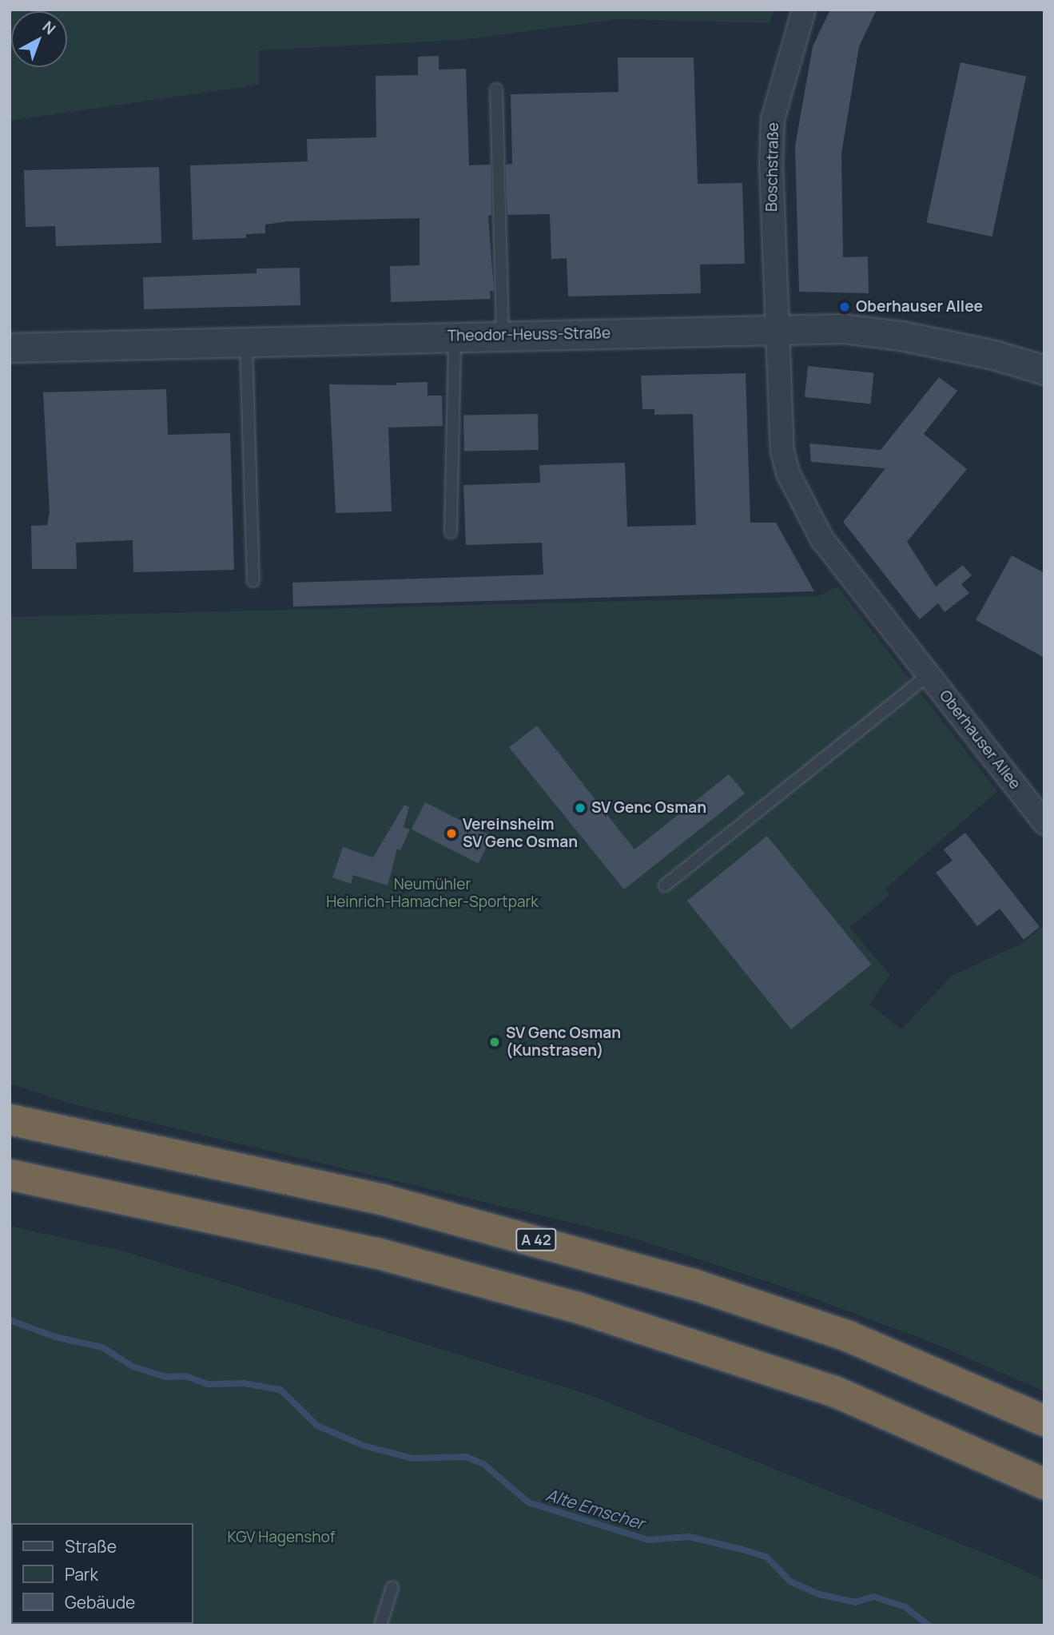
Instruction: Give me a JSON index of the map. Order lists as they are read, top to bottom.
{
  "streets": {
    "highway": ["A 42"],
    "street": ["Boschstraße", "Theodor-Heuss-Straße", "Oberhauser Allee"]
  },
  "crossings": [
    ["Boschstraße", "Theodor-Heuss-Straße"],
    ["Boschstraße", "Oberhauser Allee"],
    ["Theodor-Heuss-Straße", "Oberhauser Allee"]
  ],
  "water": ["Alte Emscher"],
  "parks": ["Neumühler Heinrich-Hamacher-Sportpark", "KGV Hagenshof"],
  "places": [
    "Oberhauser Allee",
    "SV Genc Osman",
    "Vereinsheim SV Genc Osman",
    "SV Genc Osman (Kunstrasen)"
  ],
  "legend": ["Straße", "Park", "Gebäude"],
  "north": "top right"
}
